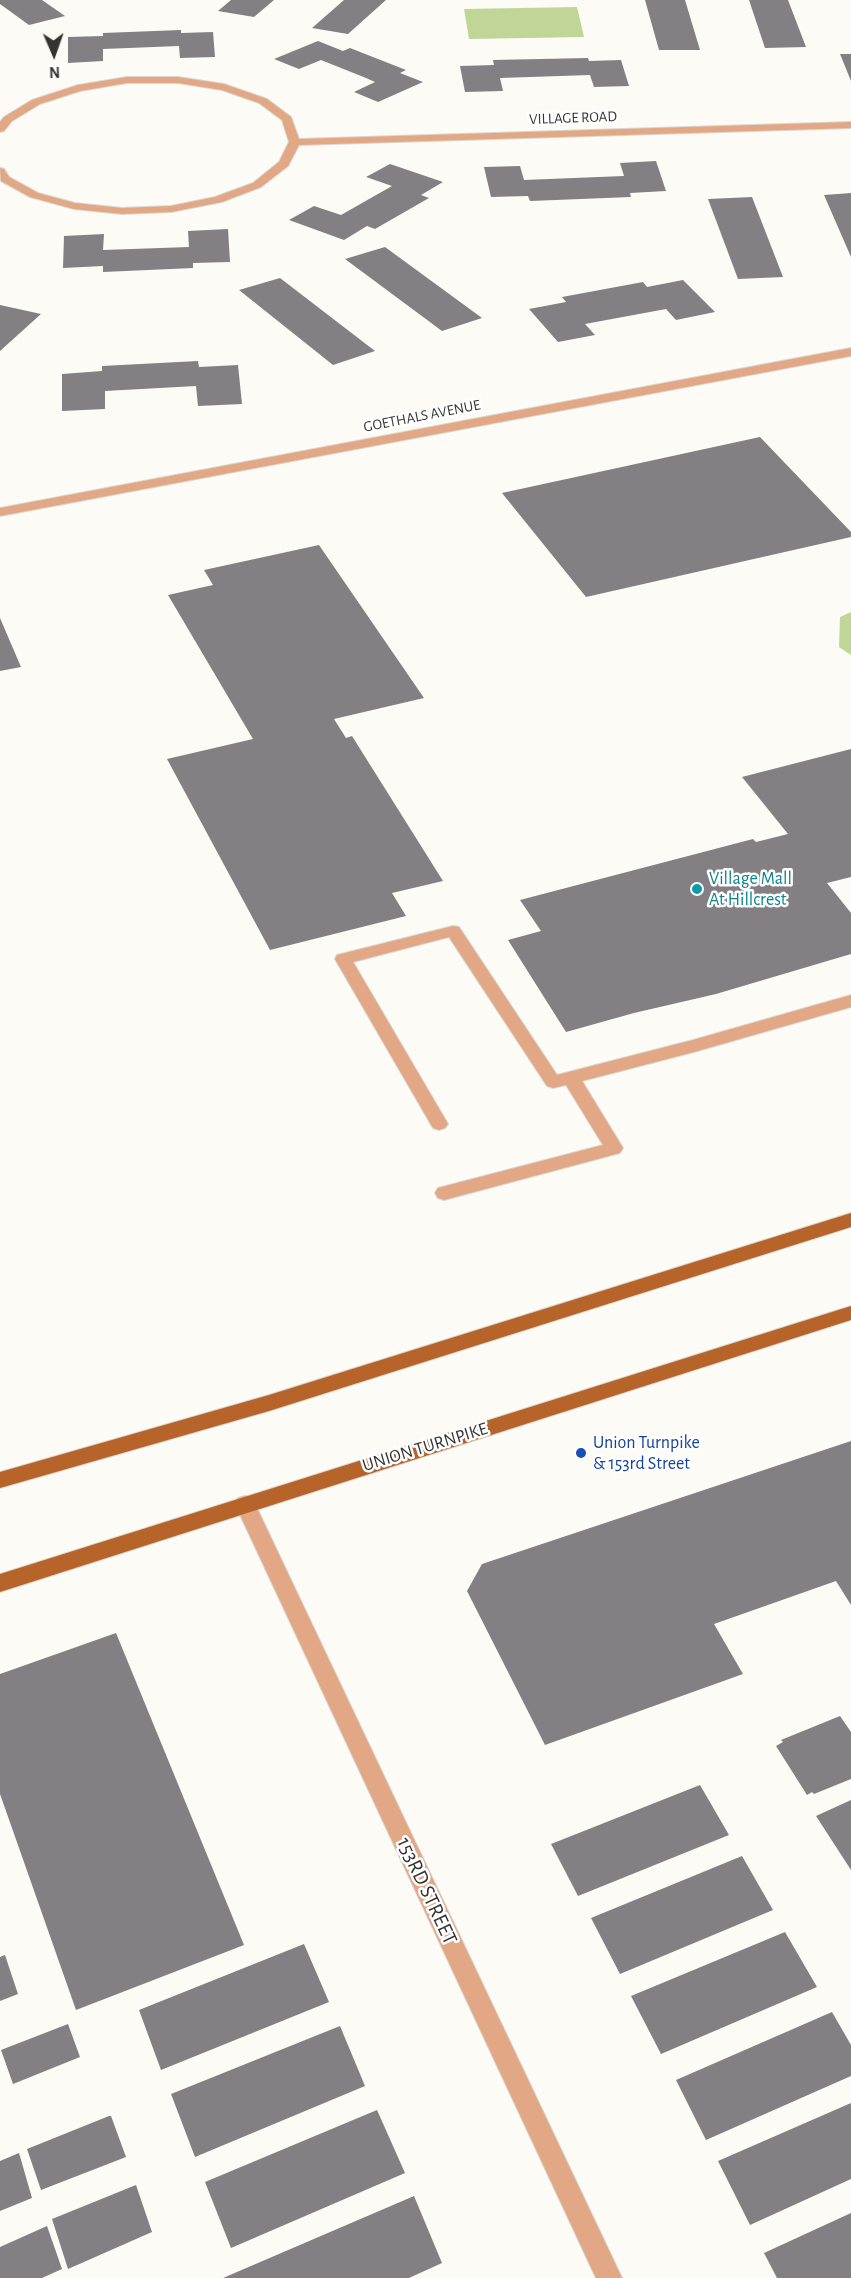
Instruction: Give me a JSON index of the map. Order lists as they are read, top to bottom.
{
  "streets": {
    "main road": ["UNION TURNPIKE"],
    "street": ["VILLAGE ROAD", "GOETHALS AVENUE", "153RD STREET"]
  },
  "crossings": [
    ["UNION TURNPIKE", "153RD STREET"]
  ],
  "places": ["Village Mall At Hillcrest", "Union Turnpike & 153rd Street"],
  "north": "bottom"
}
